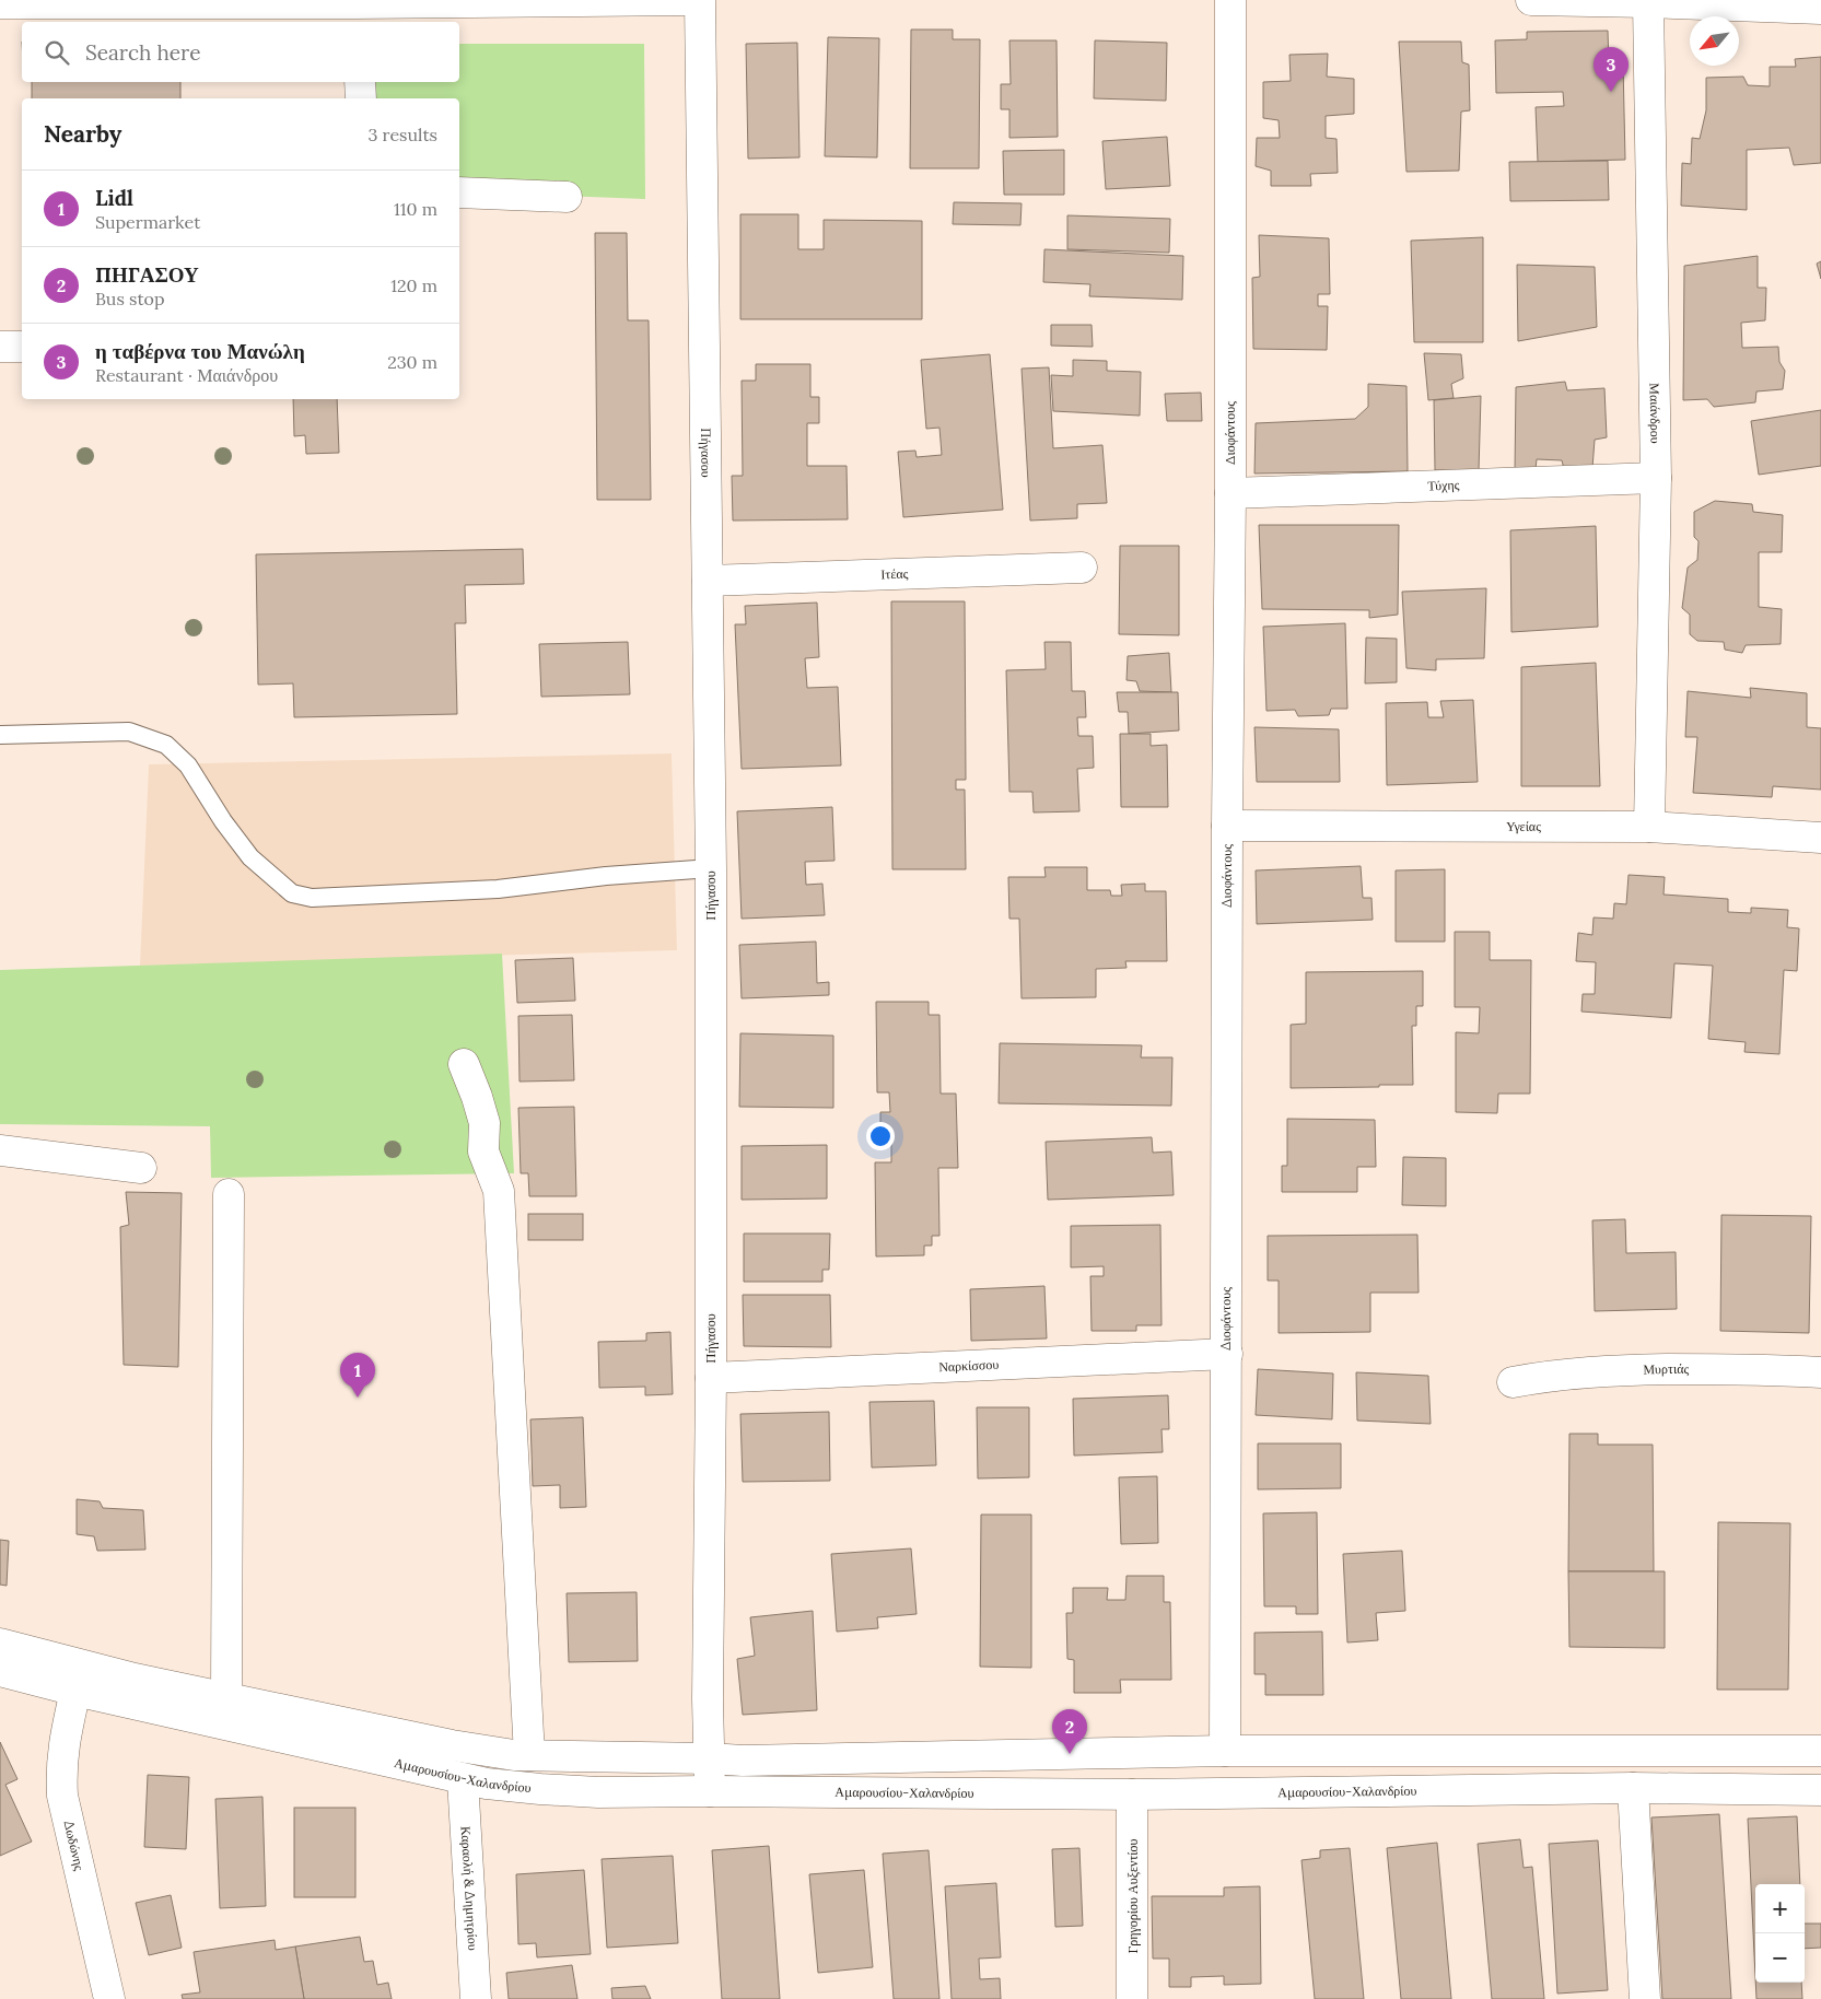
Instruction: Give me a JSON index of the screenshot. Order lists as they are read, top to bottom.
{
  "streets": {
    "street": [
      "Μαιάνδρου",
      "Διοφάντους",
      "Πήγασου",
      "Τύχης",
      "Ιτέας",
      "Υγείας",
      "Ναρκίσσου",
      "Μυρτιάς",
      "Αμαρουσίου-Χαλανδρίου",
      "Δωδώνης",
      "Καραολή & Δημητρίου",
      "Γρηγορίου Αυξεντίου"
    ]
  },
  "crossings": [
    ["Μαιάνδρου", "Τύχης"],
    ["Μαιάνδρου", "Υγείας"],
    ["Διοφάντους", "Τύχης"],
    ["Διοφάντους", "Υγείας"],
    ["Διοφάντους", "Ναρκίσσου"],
    ["Διοφάντους", "Αμαρουσίου-Χαλανδρίου"],
    ["Πήγασου", "Ιτέας"],
    ["Πήγασου", "Ναρκίσσου"],
    ["Πήγασου", "Αμαρουσίου-Χαλανδρίου"],
    ["Αμαρουσίου-Χαλανδρίου", "Δωδώνης"],
    ["Αμαρουσίου-Χαλανδρίου", "Καραολή & Δημητρίου"],
    ["Αμαρουσίου-Χαλανδρίου", "Γρηγορίου Αυξεντίου"]
  ],
  "north": "bottom left",
  "page": {
    "search": "Search here",
    "pins": ["3", "1", "2"],
    "heading": ["Nearby", "3 results"],
    "list": [
      {
        "mark": "1",
        "name": "Lidl",
        "note": "Supermarket",
        "value": "110 m"
      },
      {
        "mark": "2",
        "name": "ΠΗΓΑΣΟΥ",
        "note": "Bus stop",
        "value": "120 m"
      },
      {
        "mark": "3",
        "name": "η ταβέρνα του Μανώλη",
        "note": "Restaurant · Μαιάνδρου",
        "value": "230 m"
      }
    ],
    "map_buttons": ["+", "−"]
  }
}
